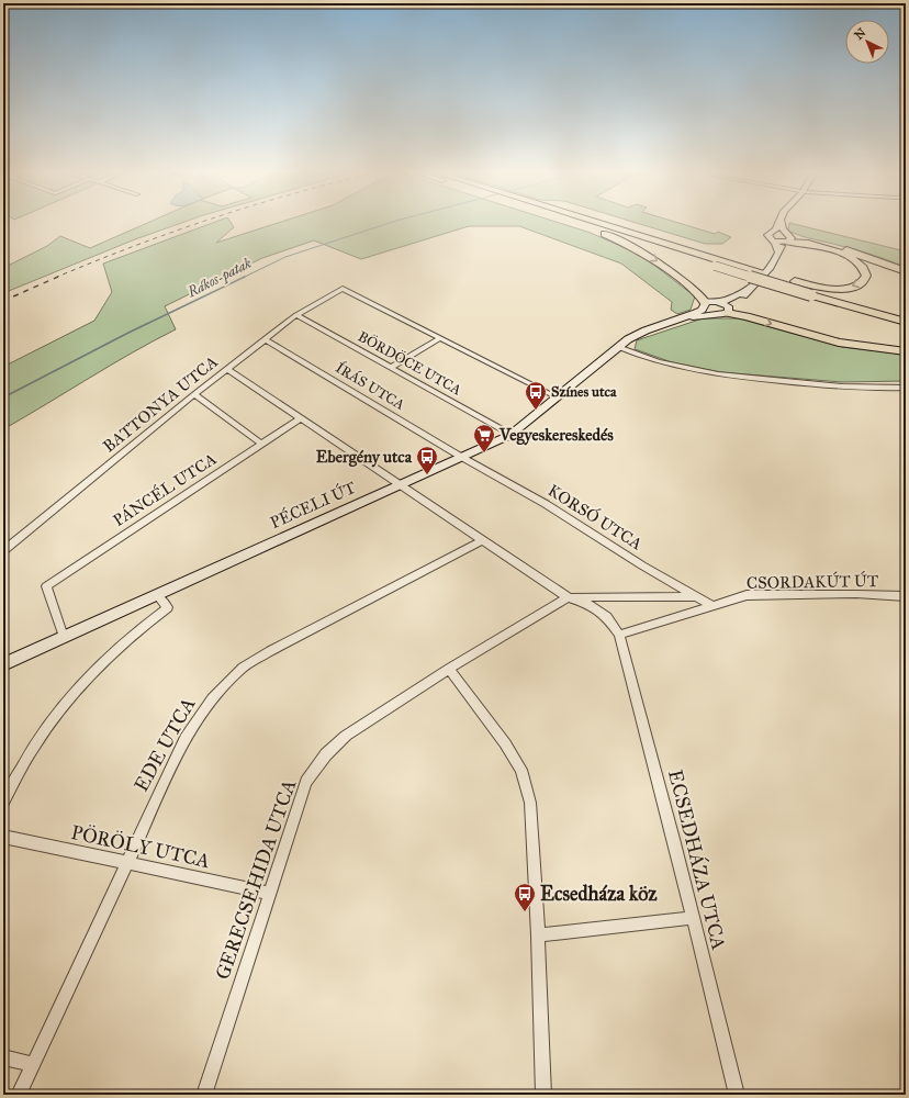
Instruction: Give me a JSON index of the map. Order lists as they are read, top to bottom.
{
  "streets": {
    "main road": ["PÉCELI ÚT"],
    "street": [
      "BÖRDÖCE UTCA",
      "ÍRÁS UTCA",
      "BATTONYA UTCA",
      "PÁNCÉL UTCA",
      "KORSÓ UTCA",
      "CSORDAKÚT ÚT",
      "EDE UTCA",
      "PÖRÖLY UTCA",
      "ECSEDHÁZA UTCA",
      "GERECSEHIDA UTCA"
    ]
  },
  "crossings": [
    ["BÖRDÖCE UTCA", "BATTONYA UTCA"],
    ["BÖRDÖCE UTCA", "PÉCELI ÚT"],
    ["ÍRÁS UTCA", "BATTONYA UTCA"],
    ["ÍRÁS UTCA", "PÉCELI ÚT"],
    ["ÍRÁS UTCA", "KORSÓ UTCA"],
    ["PÁNCÉL UTCA", "PÉCELI ÚT"],
    ["PÉCELI ÚT", "KORSÓ UTCA"],
    ["KORSÓ UTCA", "CSORDAKÚT ÚT"],
    ["CSORDAKÚT ÚT", "ECSEDHÁZA UTCA"],
    ["EDE UTCA", "PÖRÖLY UTCA"],
    ["PÖRÖLY UTCA", "GERECSEHIDA UTCA"]
  ],
  "water": ["Rákos-patak"],
  "places": {
    "bus stop": ["Színes utca", "Ebergény utca", "Ecsedháza köz"],
    "supermarket": ["Vegyeskereskedés"]
  },
  "north": "top left"
}
